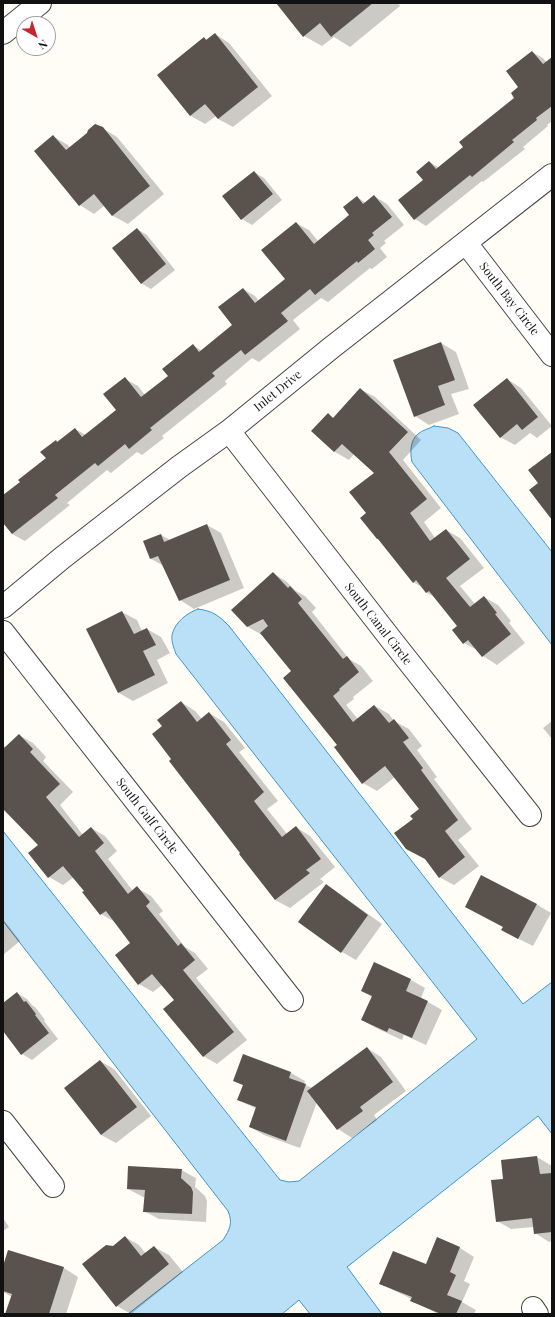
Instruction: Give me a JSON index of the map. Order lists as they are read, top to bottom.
{
  "streets": {
    "street": [
      "South Bay Circle",
      "Inlet Drive",
      "South Canal Circle",
      "South Gulf Circle"
    ]
  },
  "crossings": [
    ["South Bay Circle", "Inlet Drive"],
    ["Inlet Drive", "South Canal Circle"]
  ],
  "north": "bottom right"
}
